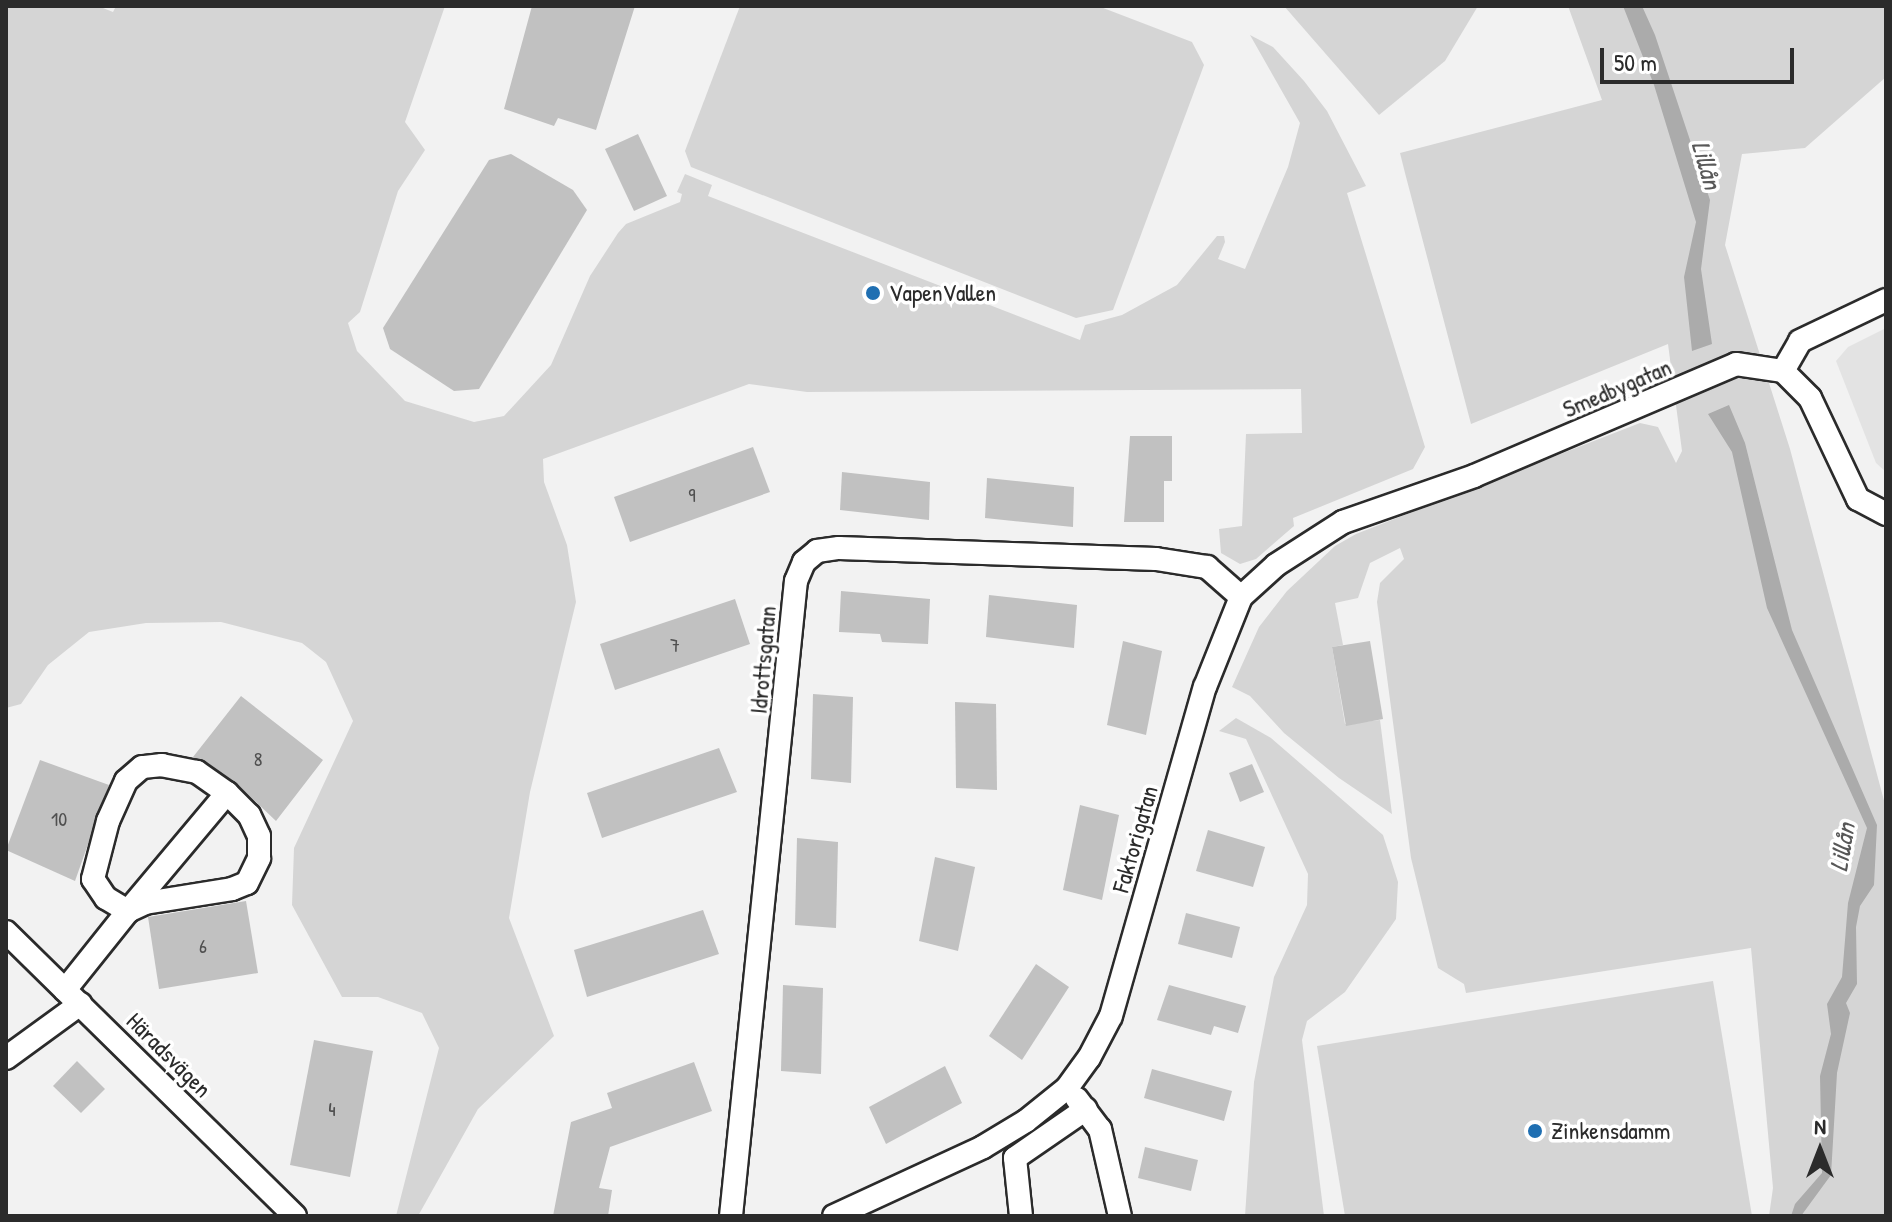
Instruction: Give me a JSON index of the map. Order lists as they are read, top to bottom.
{
  "streets": {
    "street": [
      "Smedbygatan",
      "Idrottsgatan",
      "Faktorigatan",
      "Häradsvägen"
    ]
  },
  "crossings": [
    ["Smedbygatan", "Faktorigatan"],
    ["Idrottsgatan", "Faktorigatan"]
  ],
  "water": ["Lillån"],
  "places": ["VapenVallen", "Zinkensdamm"],
  "house_numbers": [
    "9",
    "7",
    "8",
    "10",
    "6",
    "4"
  ],
  "scale_bar": "50 m",
  "north": "top"
}
